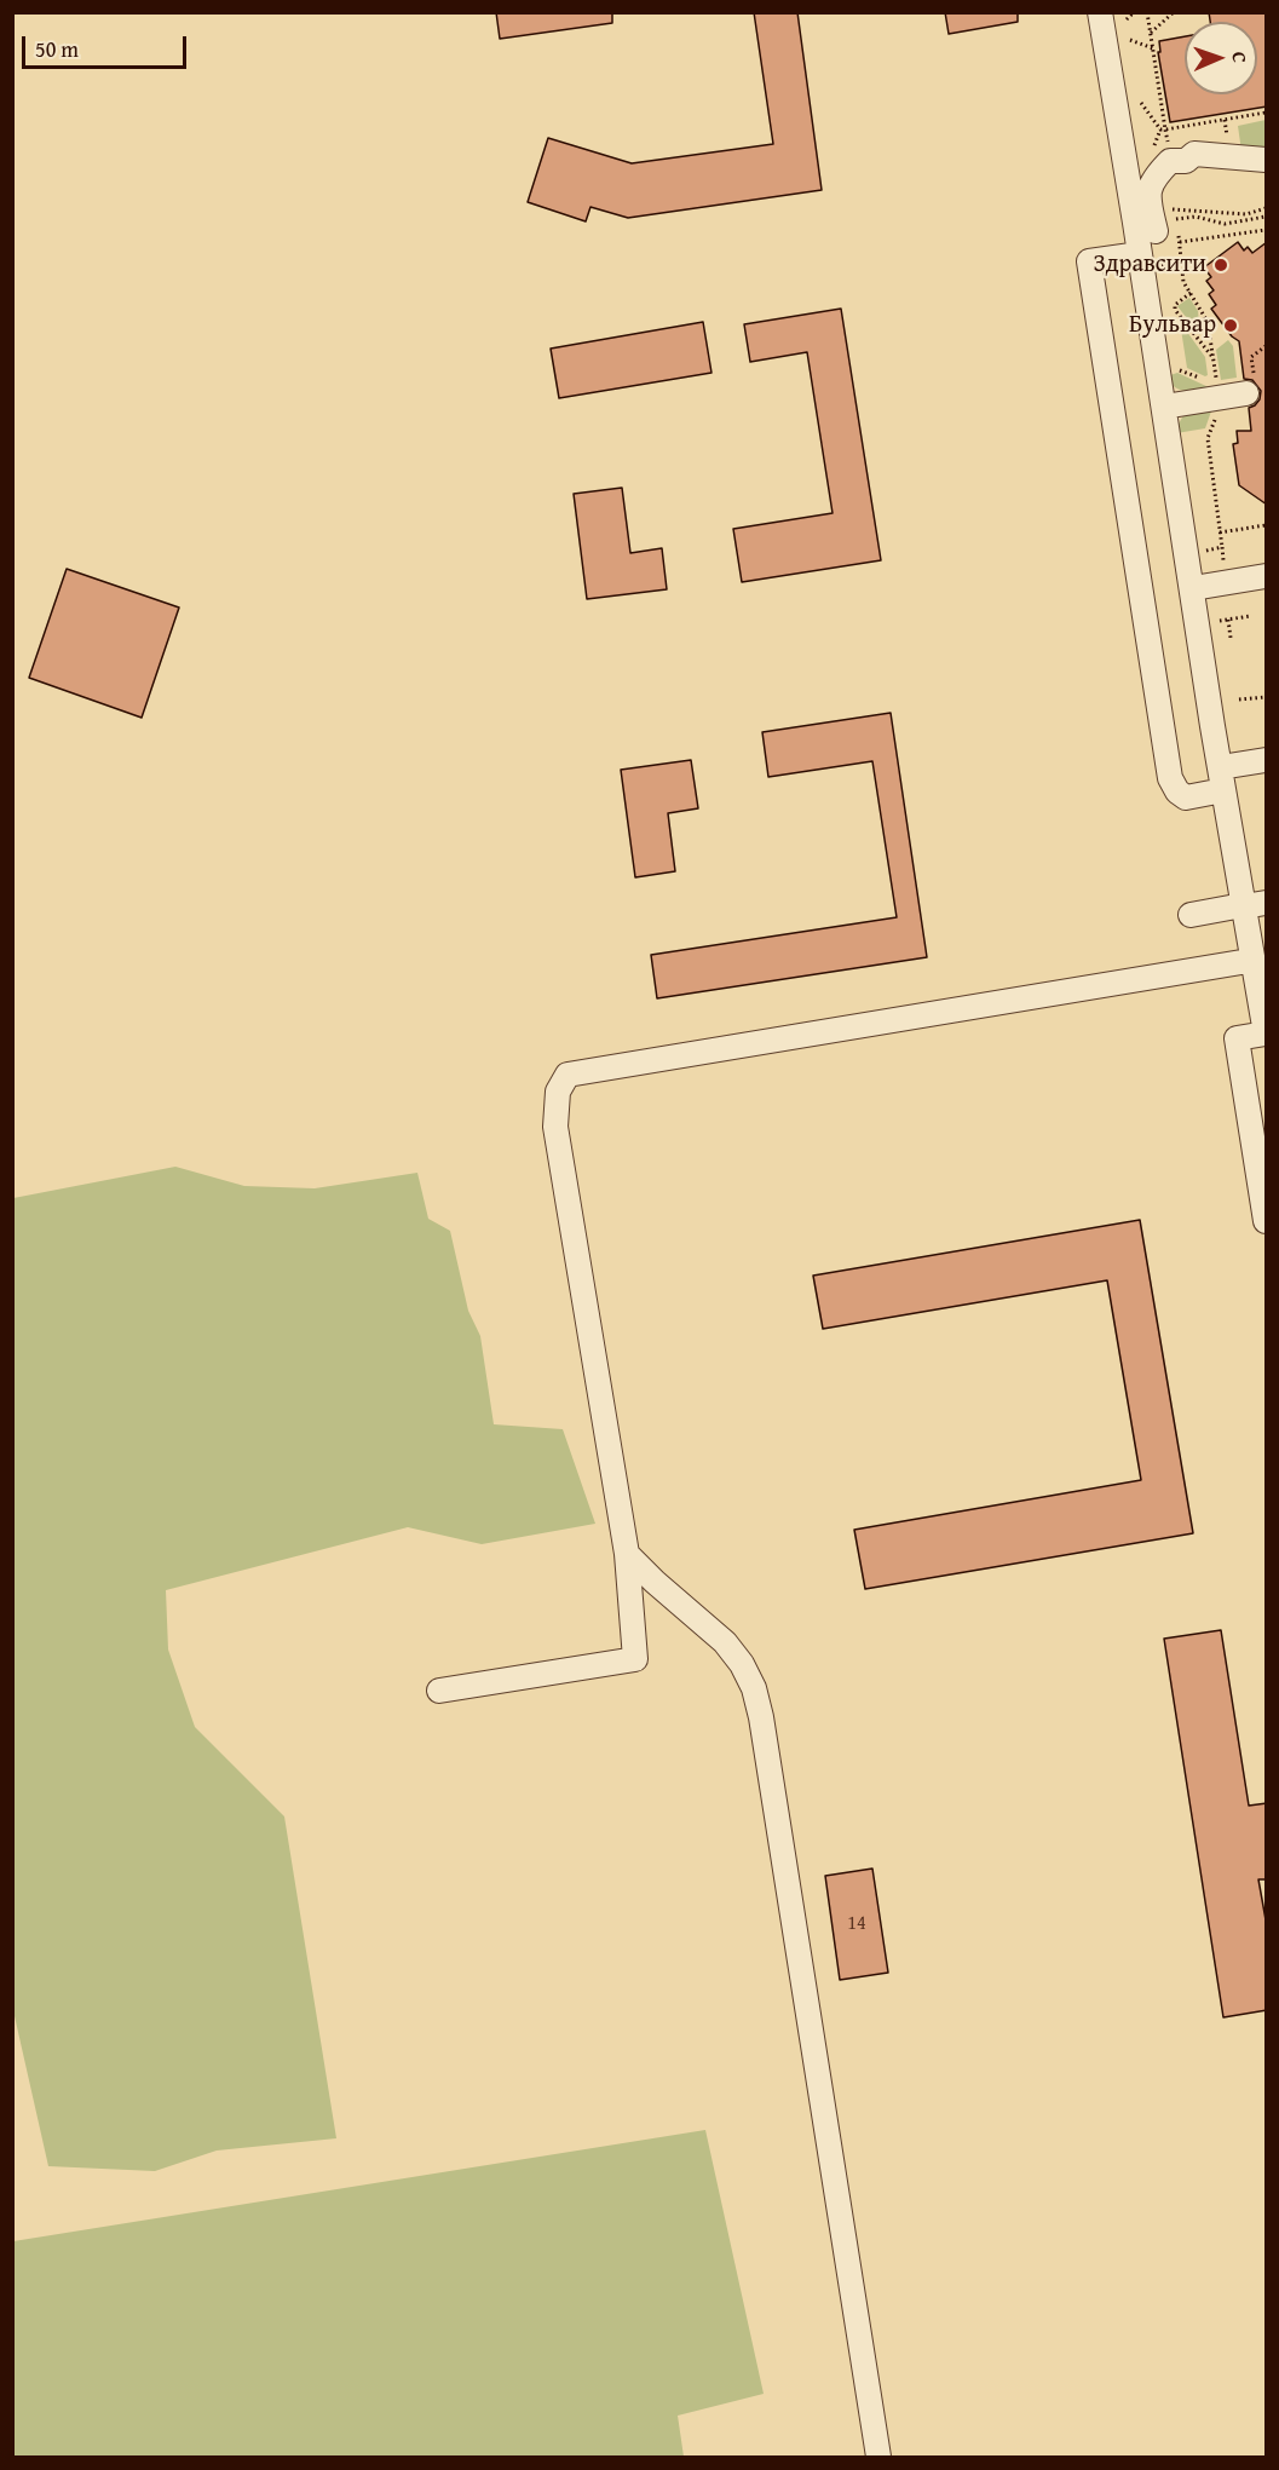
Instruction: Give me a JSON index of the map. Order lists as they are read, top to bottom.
{
  "places": ["Здравсити", "Бульвар"],
  "house_numbers": ["14"],
  "scale_bar": "50 m",
  "north": "right"
}
